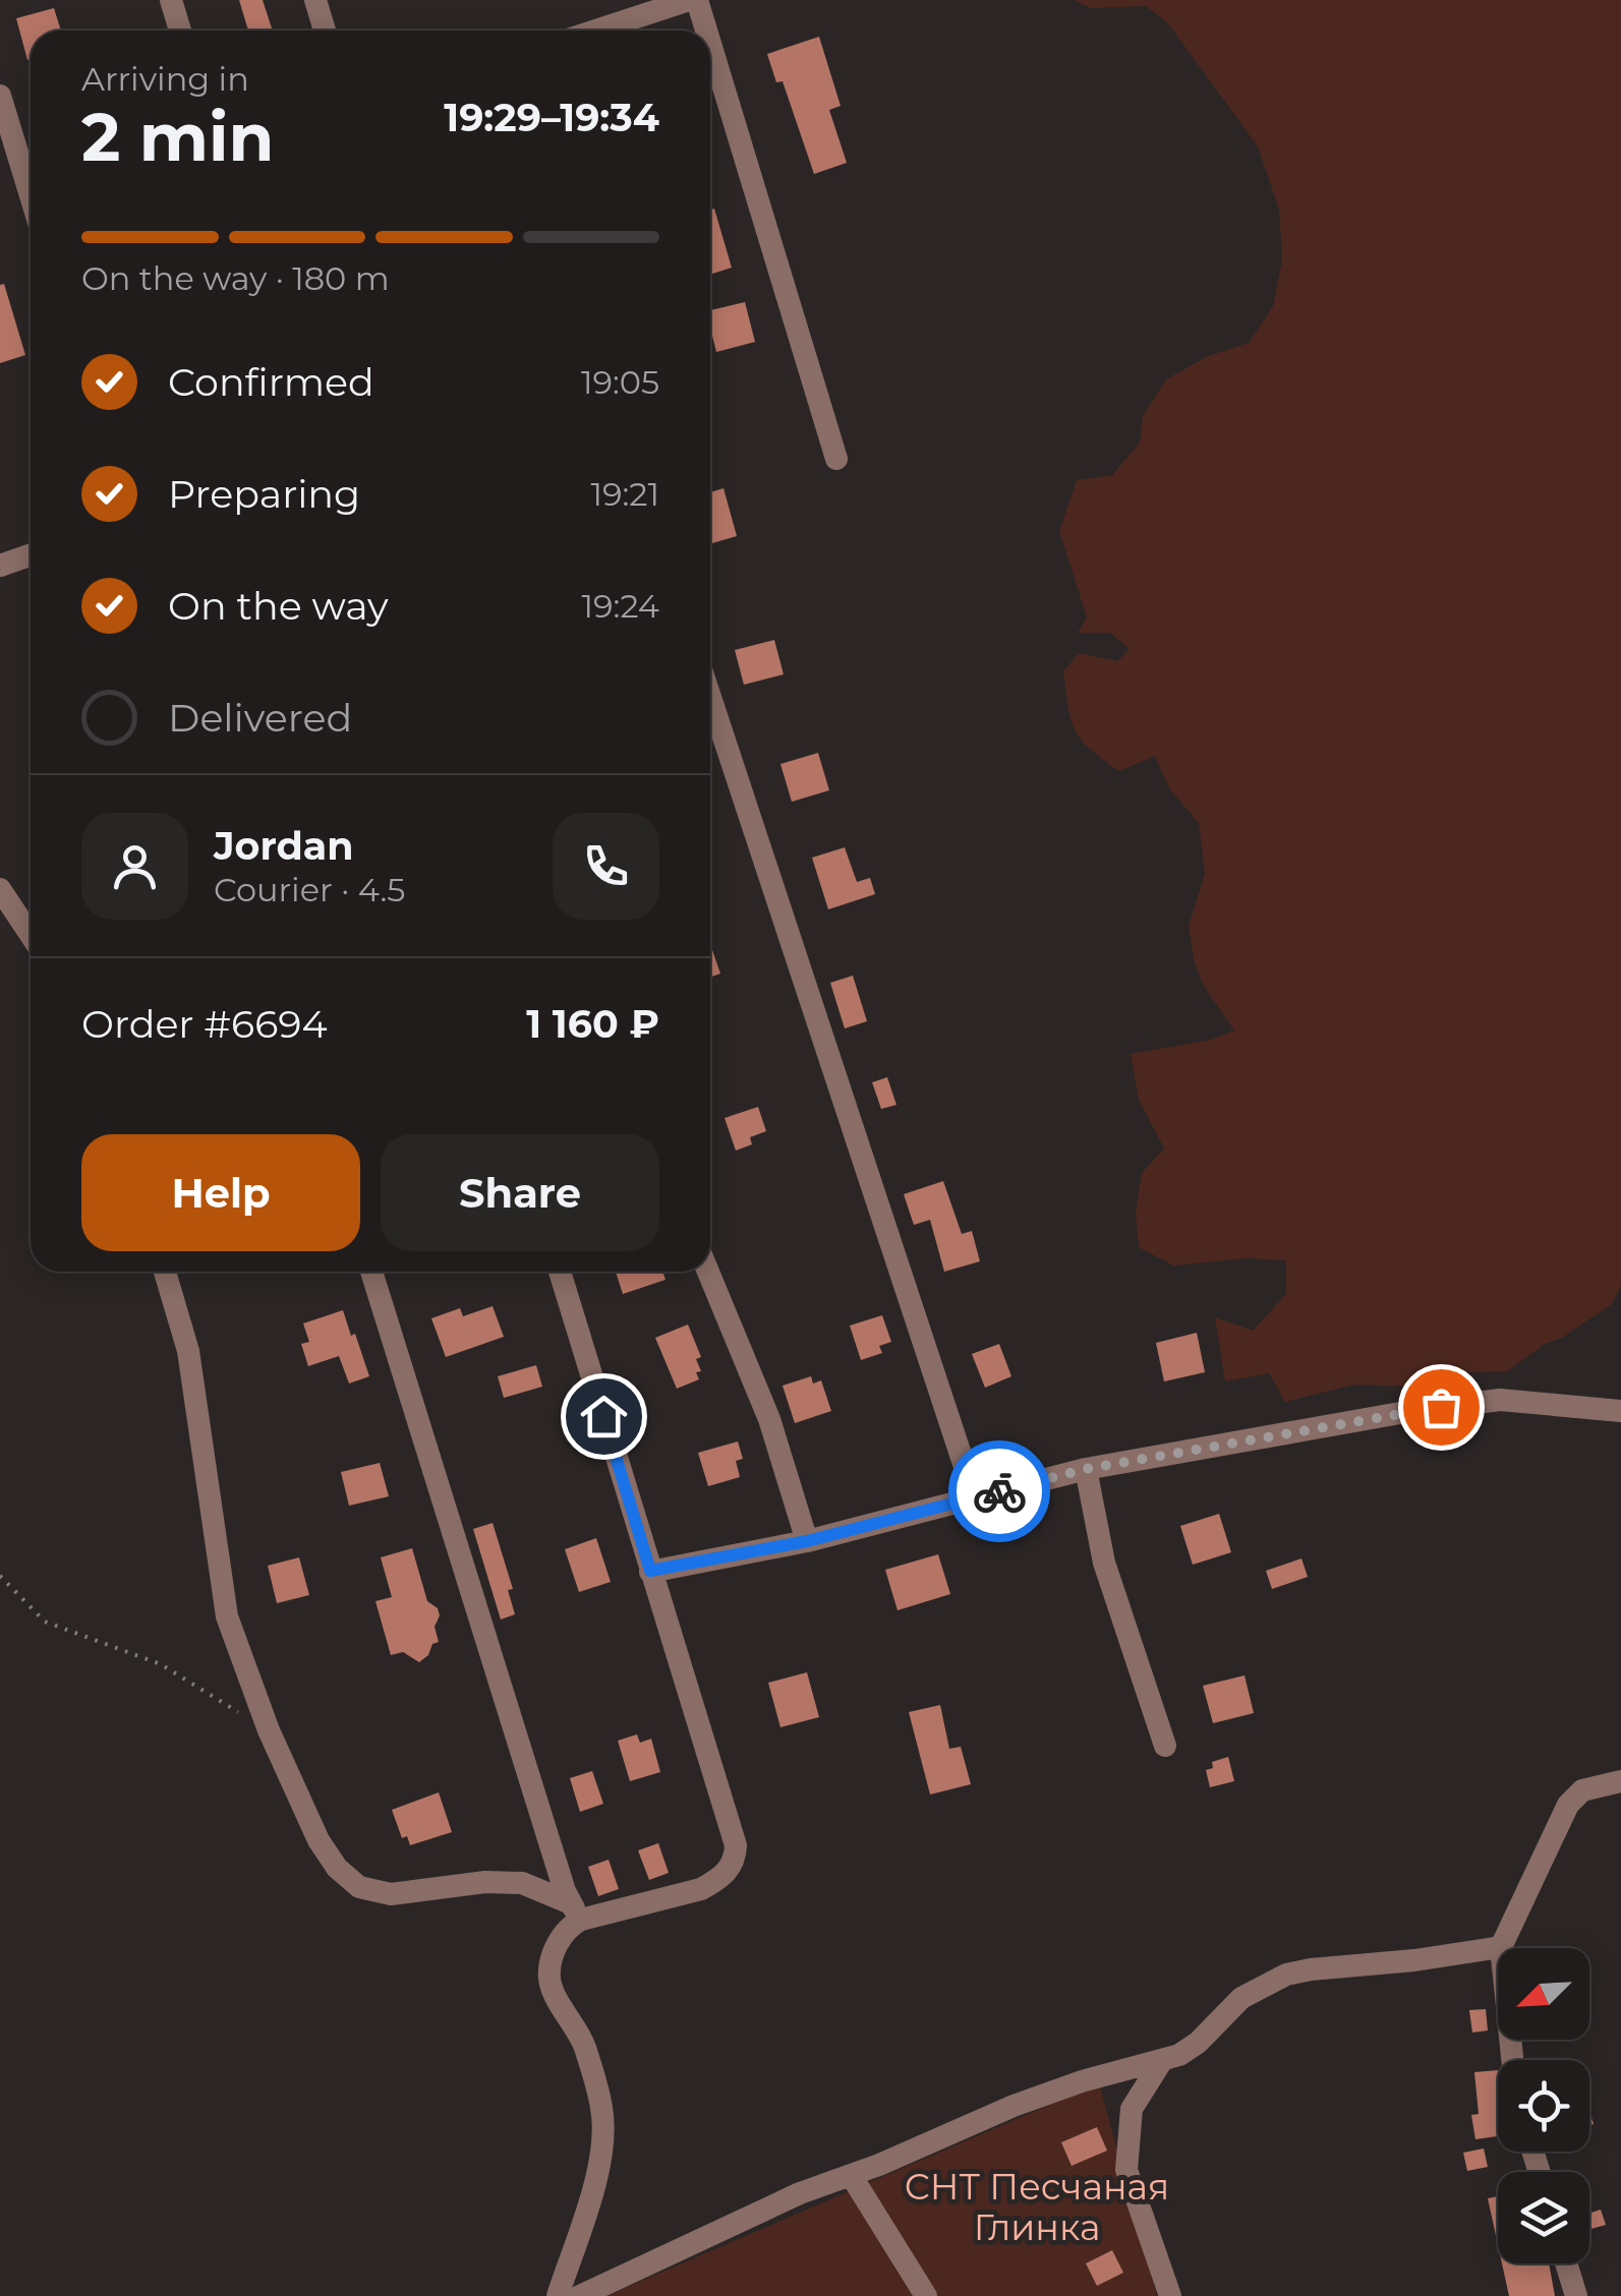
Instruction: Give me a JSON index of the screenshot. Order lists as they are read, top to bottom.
{
  "parks": ["СНТ Песчаная Глинка"],
  "north": "bottom left",
  "page": {
    "heading": ["2 min", "Arriving in", "19:29–19:34"],
    "panel": [
      "Jordan",
      "Courier · 4.5",
      "Order #6694",
      "1 160 ₽"
    ],
    "bar": "On the way · 180 m",
    "list": [
      ["Confirmed", "19:05"],
      ["Preparing", "19:21"],
      ["On the way", "19:24"],
      "Delivered"
    ],
    "buttons": ["Help", "Share"]
  }
}
